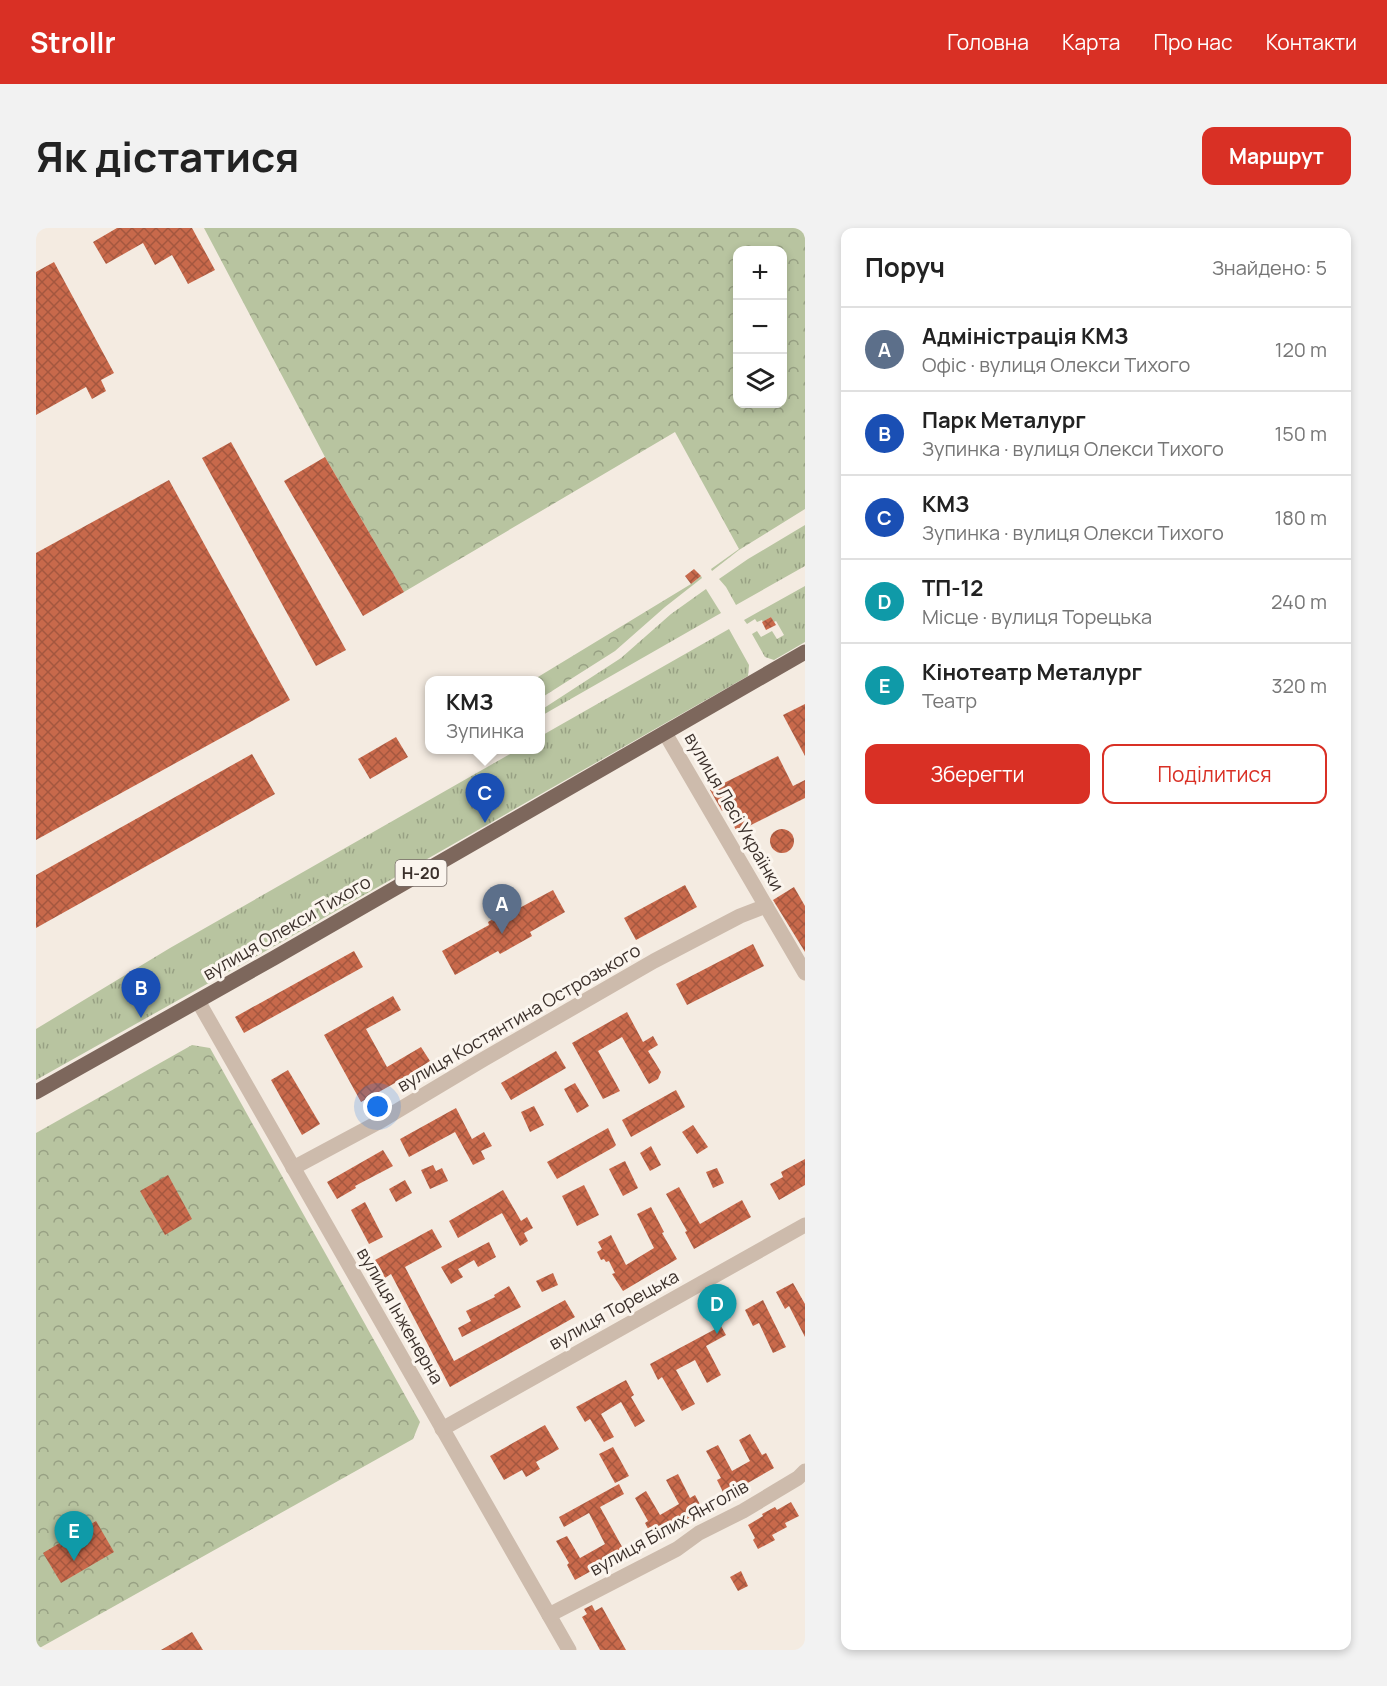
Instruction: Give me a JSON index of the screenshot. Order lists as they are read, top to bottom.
{
  "streets": {
    "main road": ["Н-20", "вулиця Олекси Тихого"],
    "street": [
      "вулиця Лесі Українки",
      "вулиця Костянтина Острозького",
      "вулиця Торецька",
      "вулиця Інженерна",
      "вулиця Білих Янголів"
    ]
  },
  "crossings": [
    ["вулиця Лесі Українки", "вулиця Олекси Тихого"],
    ["вулиця Лесі Українки", "вулиця Костянтина Острозького"],
    ["вулиця Олекси Тихого", "вулиця Інженерна"],
    ["вулиця Костянтина Острозького", "вулиця Інженерна"],
    ["вулиця Торецька", "вулиця Інженерна"],
    ["вулиця Інженерна", "вулиця Білих Янголів"]
  ],
  "page": {
    "header": "Strollr",
    "nav": [
      "Головна",
      "Карта",
      "Про нас",
      "Контакти"
    ],
    "title": "Як дістатися",
    "buttons": [
      "Маршрут",
      ["Зберегти", "Поділитися"]
    ],
    "heading": ["Поруч", "Знайдено: 5"],
    "map_buttons": ["+", "−"],
    "list": [
      {
        "mark": "A",
        "name": "Адміністрація КМЗ",
        "note": "Офіс · вулиця Олекси Тихого",
        "value": "120 m"
      },
      {
        "mark": "B",
        "name": "Парк Металург",
        "note": "Зупинка · вулиця Олекси Тихого",
        "value": "150 m"
      },
      {
        "mark": "C",
        "name": "КМЗ",
        "note": "Зупинка · вулиця Олекси Тихого",
        "value": "180 m"
      },
      {
        "mark": "D",
        "name": "ТП-12",
        "note": "Місце · вулиця Торецька",
        "value": "240 m"
      },
      {
        "mark": "E",
        "name": "Кінотеатр Металург",
        "note": "Театр",
        "value": "320 m"
      }
    ],
    "popup": ["КМЗ", "Зупинка"],
    "pins": [
      "C",
      "A",
      "B",
      "D",
      "E"
    ]
  }
}
